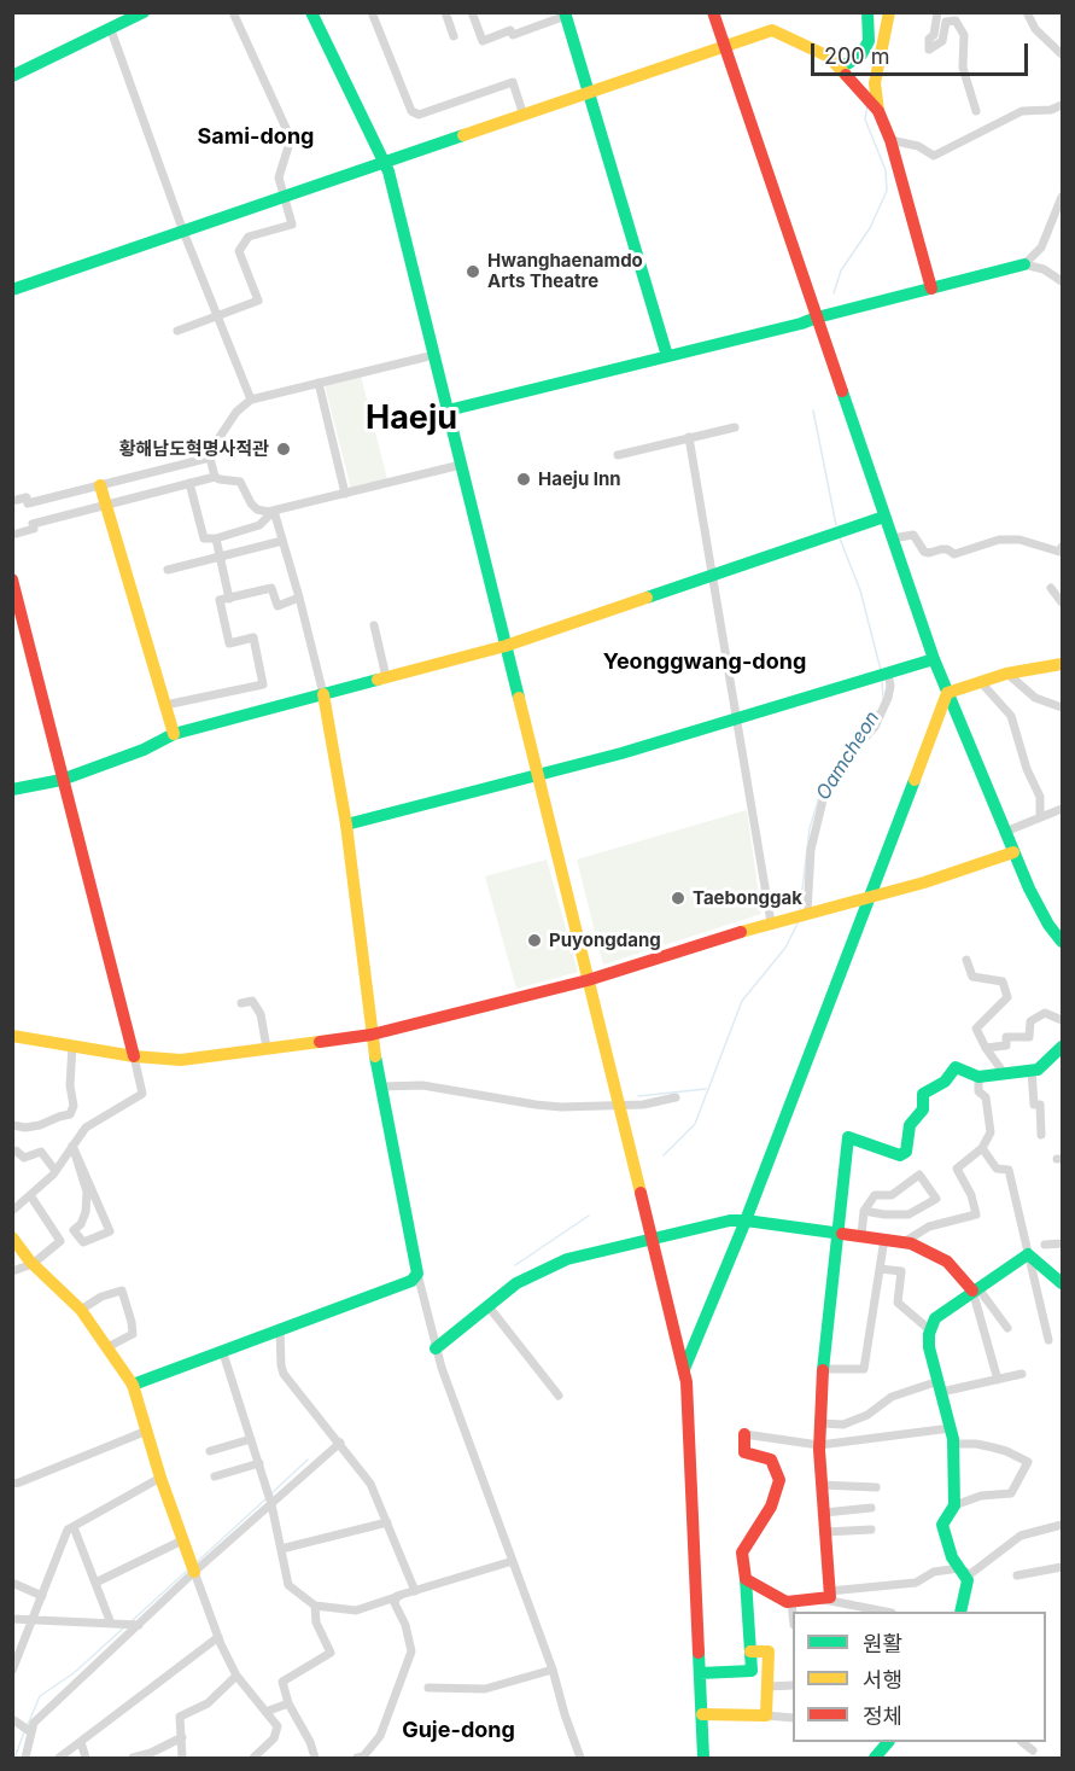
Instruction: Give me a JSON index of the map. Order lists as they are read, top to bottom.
{
  "districts": [
    "Sami-dong",
    "Haeju",
    "Yeonggwang-dong",
    "Guje-dong"
  ],
  "water": ["Oamcheon"],
  "places": [
    "Hwanghaenamdo Arts Theatre",
    "황해남도혁명사적관",
    "Haeju Inn",
    "Taebonggak",
    "Puyongdang"
  ],
  "legend": ["원활", "서행", "정체"],
  "scale_bar": "200 m"
}
